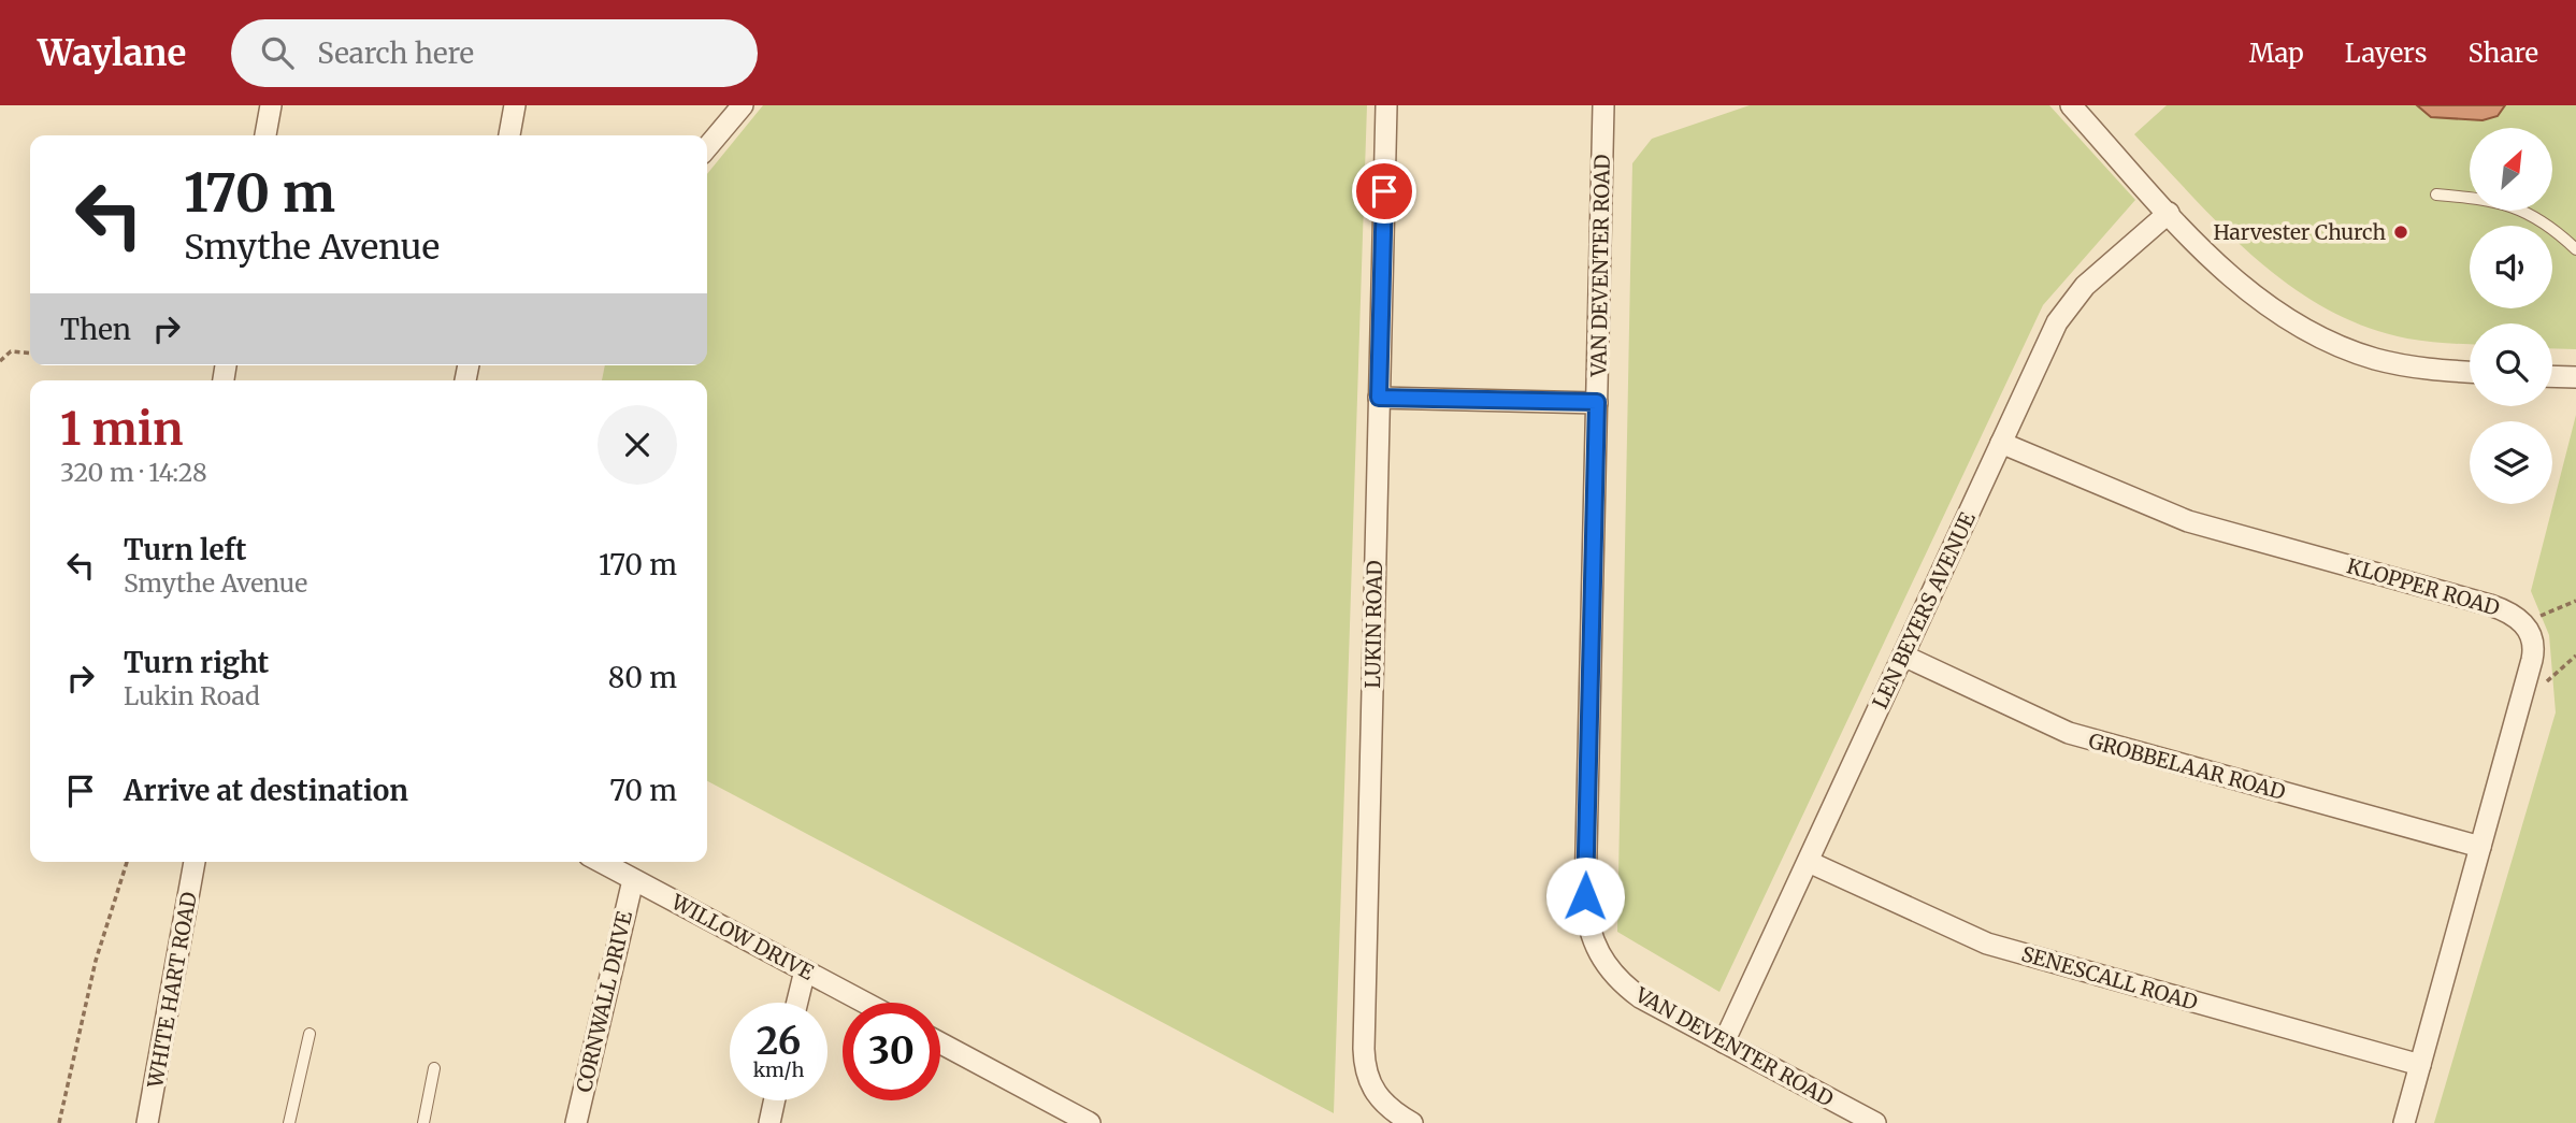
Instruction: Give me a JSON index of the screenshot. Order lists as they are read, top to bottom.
{
  "streets": {
    "street": [
      "VAN DEVENTER ROAD",
      "KLOPPER ROAD",
      "LEN BEYERS AVENUE",
      "LUKIN ROAD",
      "GROBBELAAR ROAD",
      "WILLOW DRIVE",
      "SENESCALL ROAD",
      "WHITE HART ROAD",
      "CORNWALL DRIVE"
    ]
  },
  "crossings": [
    ["VAN DEVENTER ROAD", "LEN BEYERS AVENUE"],
    ["KLOPPER ROAD", "LEN BEYERS AVENUE"],
    ["KLOPPER ROAD", "GROBBELAAR ROAD"],
    ["KLOPPER ROAD", "SENESCALL ROAD"],
    ["LEN BEYERS AVENUE", "GROBBELAAR ROAD"],
    ["LEN BEYERS AVENUE", "SENESCALL ROAD"],
    ["WILLOW DRIVE", "CORNWALL DRIVE"]
  ],
  "places": ["Harvester Church"],
  "north": "top right",
  "page": {
    "header": "Waylane",
    "search": "Search here",
    "nav": ["Map", "Layers", "Share"],
    "turn": ["170 m", "Smythe Avenue"],
    "then": "Then",
    "heading": ["1 min", "320 m · 14:28"],
    "list": [
      {
        "name": "Turn left",
        "note": "Smythe Avenue",
        "value": "170 m"
      },
      {
        "name": "Turn right",
        "note": "Lukin Road",
        "value": "80 m"
      },
      {
        "name": "Arrive at destination",
        "value": "70 m"
      }
    ],
    "speed": "26 km/h",
    "limit": "30"
  }
}
